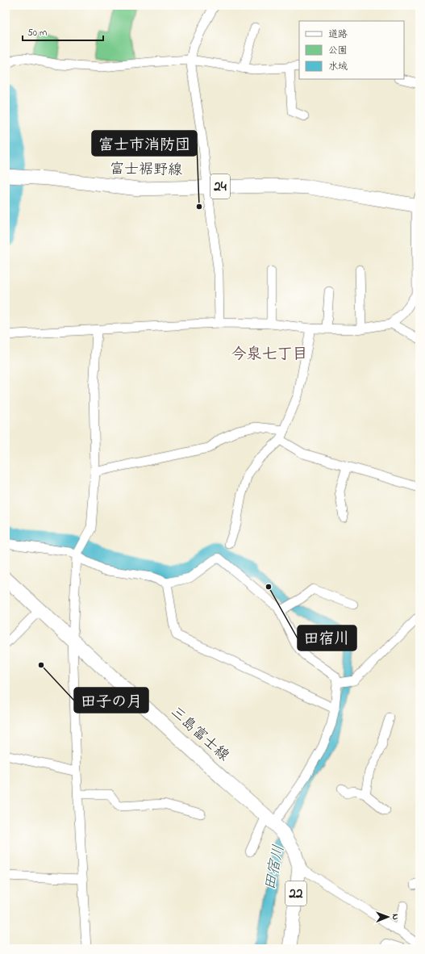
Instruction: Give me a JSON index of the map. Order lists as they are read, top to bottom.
{
  "streets": {
    "main road": [
      "富士裾野線",
      "24",
      "三島富士線",
      "22"
    ]
  },
  "districts": ["今泉七丁目"],
  "water": ["田宿川"],
  "places": ["富士市消防団", "田宿川", "田子の月"],
  "legend": ["道路", "公園", "水域"],
  "scale_bar": "50 m",
  "north": "right"
}
